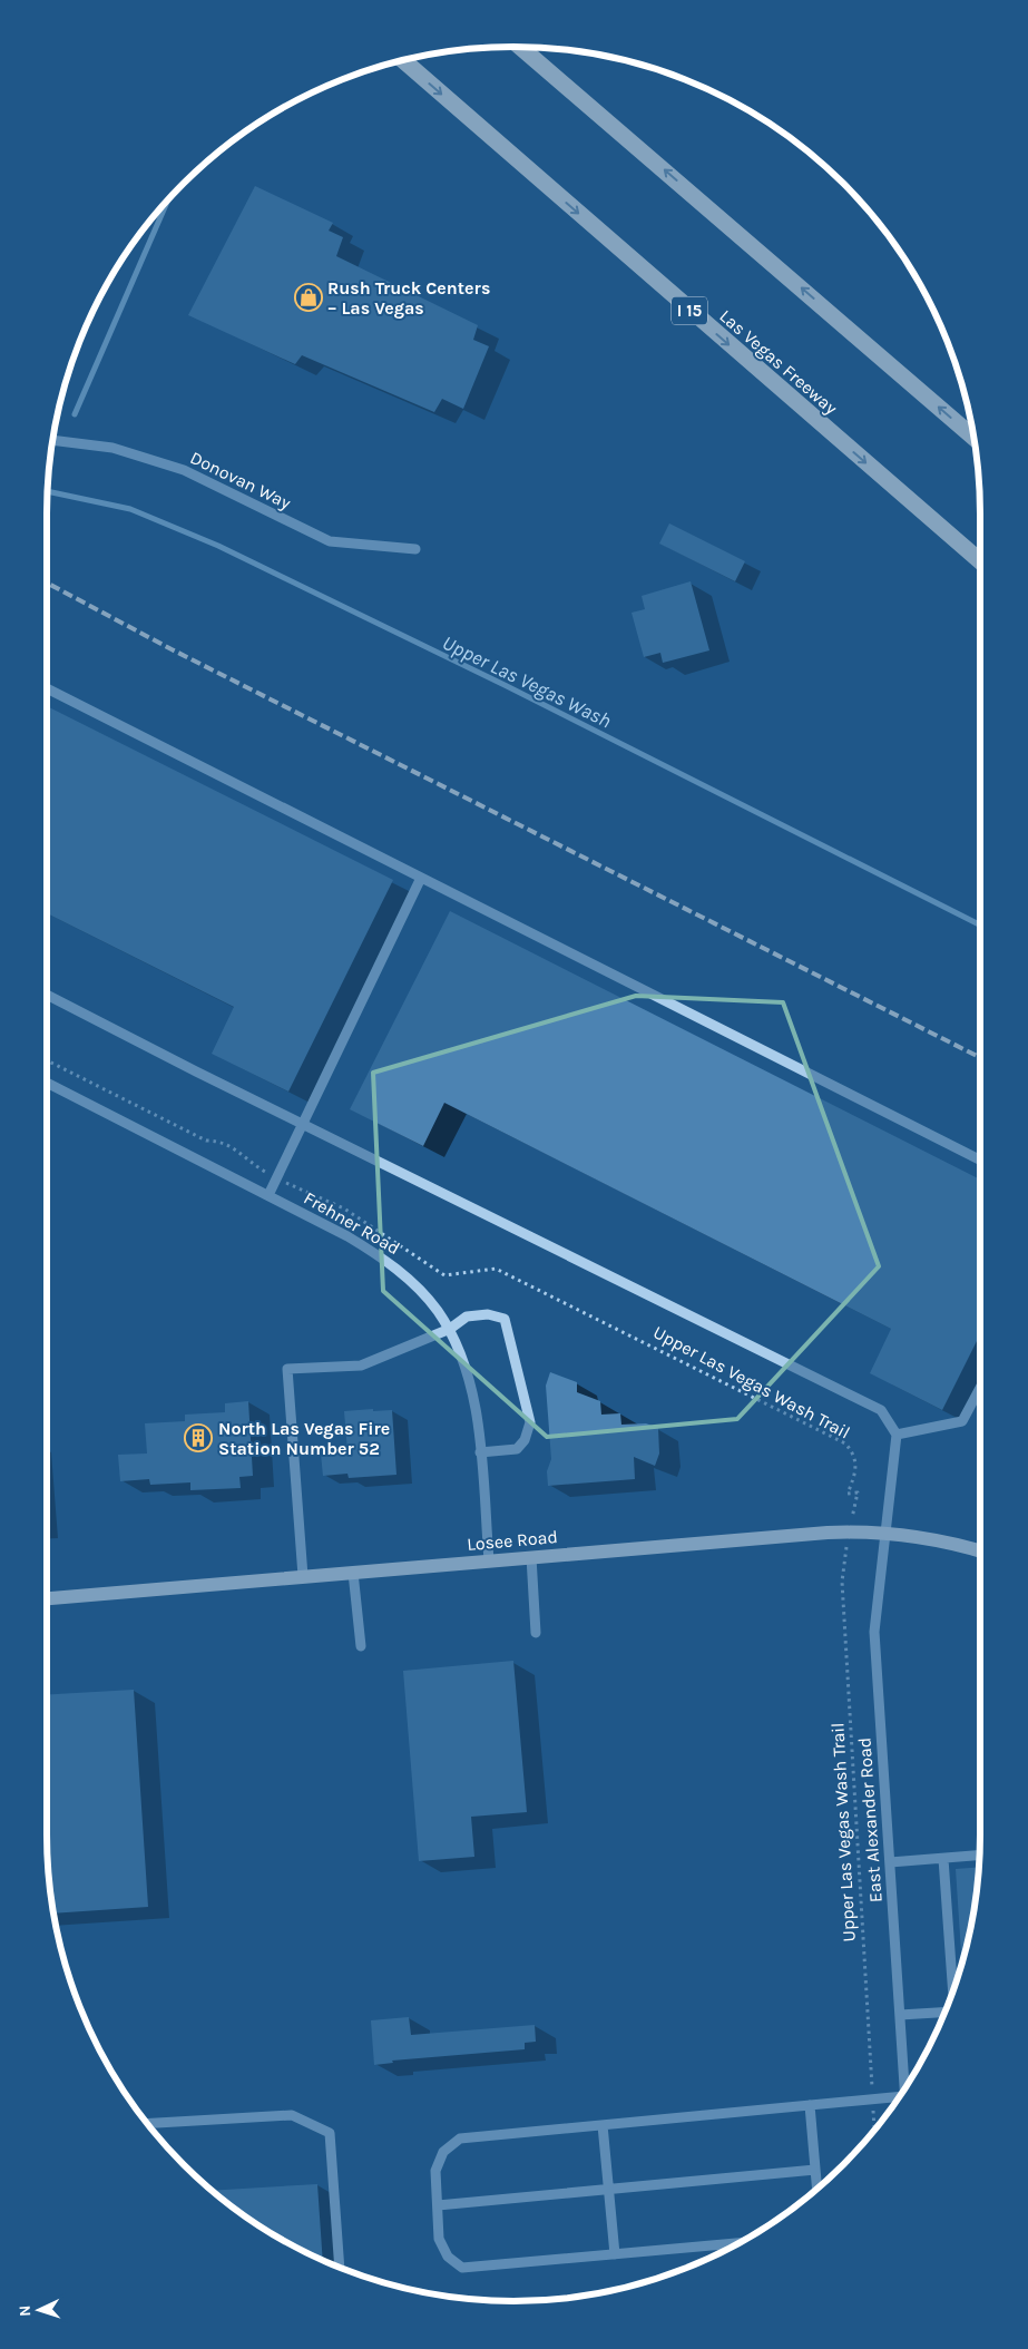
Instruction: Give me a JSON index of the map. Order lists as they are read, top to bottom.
{
  "streets": {
    "highway": ["I 15", "Las Vegas Freeway"],
    "main road": ["Losee Road"],
    "street": ["Donovan Way", "Frehner Road", "East Alexander Road"],
    "path": ["Upper Las Vegas Wash Trail"]
  },
  "crossings": [
    ["Frehner Road", "Losee Road"],
    ["Upper Las Vegas Wash Trail", "Losee Road"],
    ["Losee Road", "East Alexander Road"]
  ],
  "water": ["Upper Las Vegas Wash"],
  "places": {
    "shop": ["Rush Truck Centers – Las Vegas"],
    "building": ["North Las Vegas Fire Station Number 52"]
  },
  "north": "left"
}
